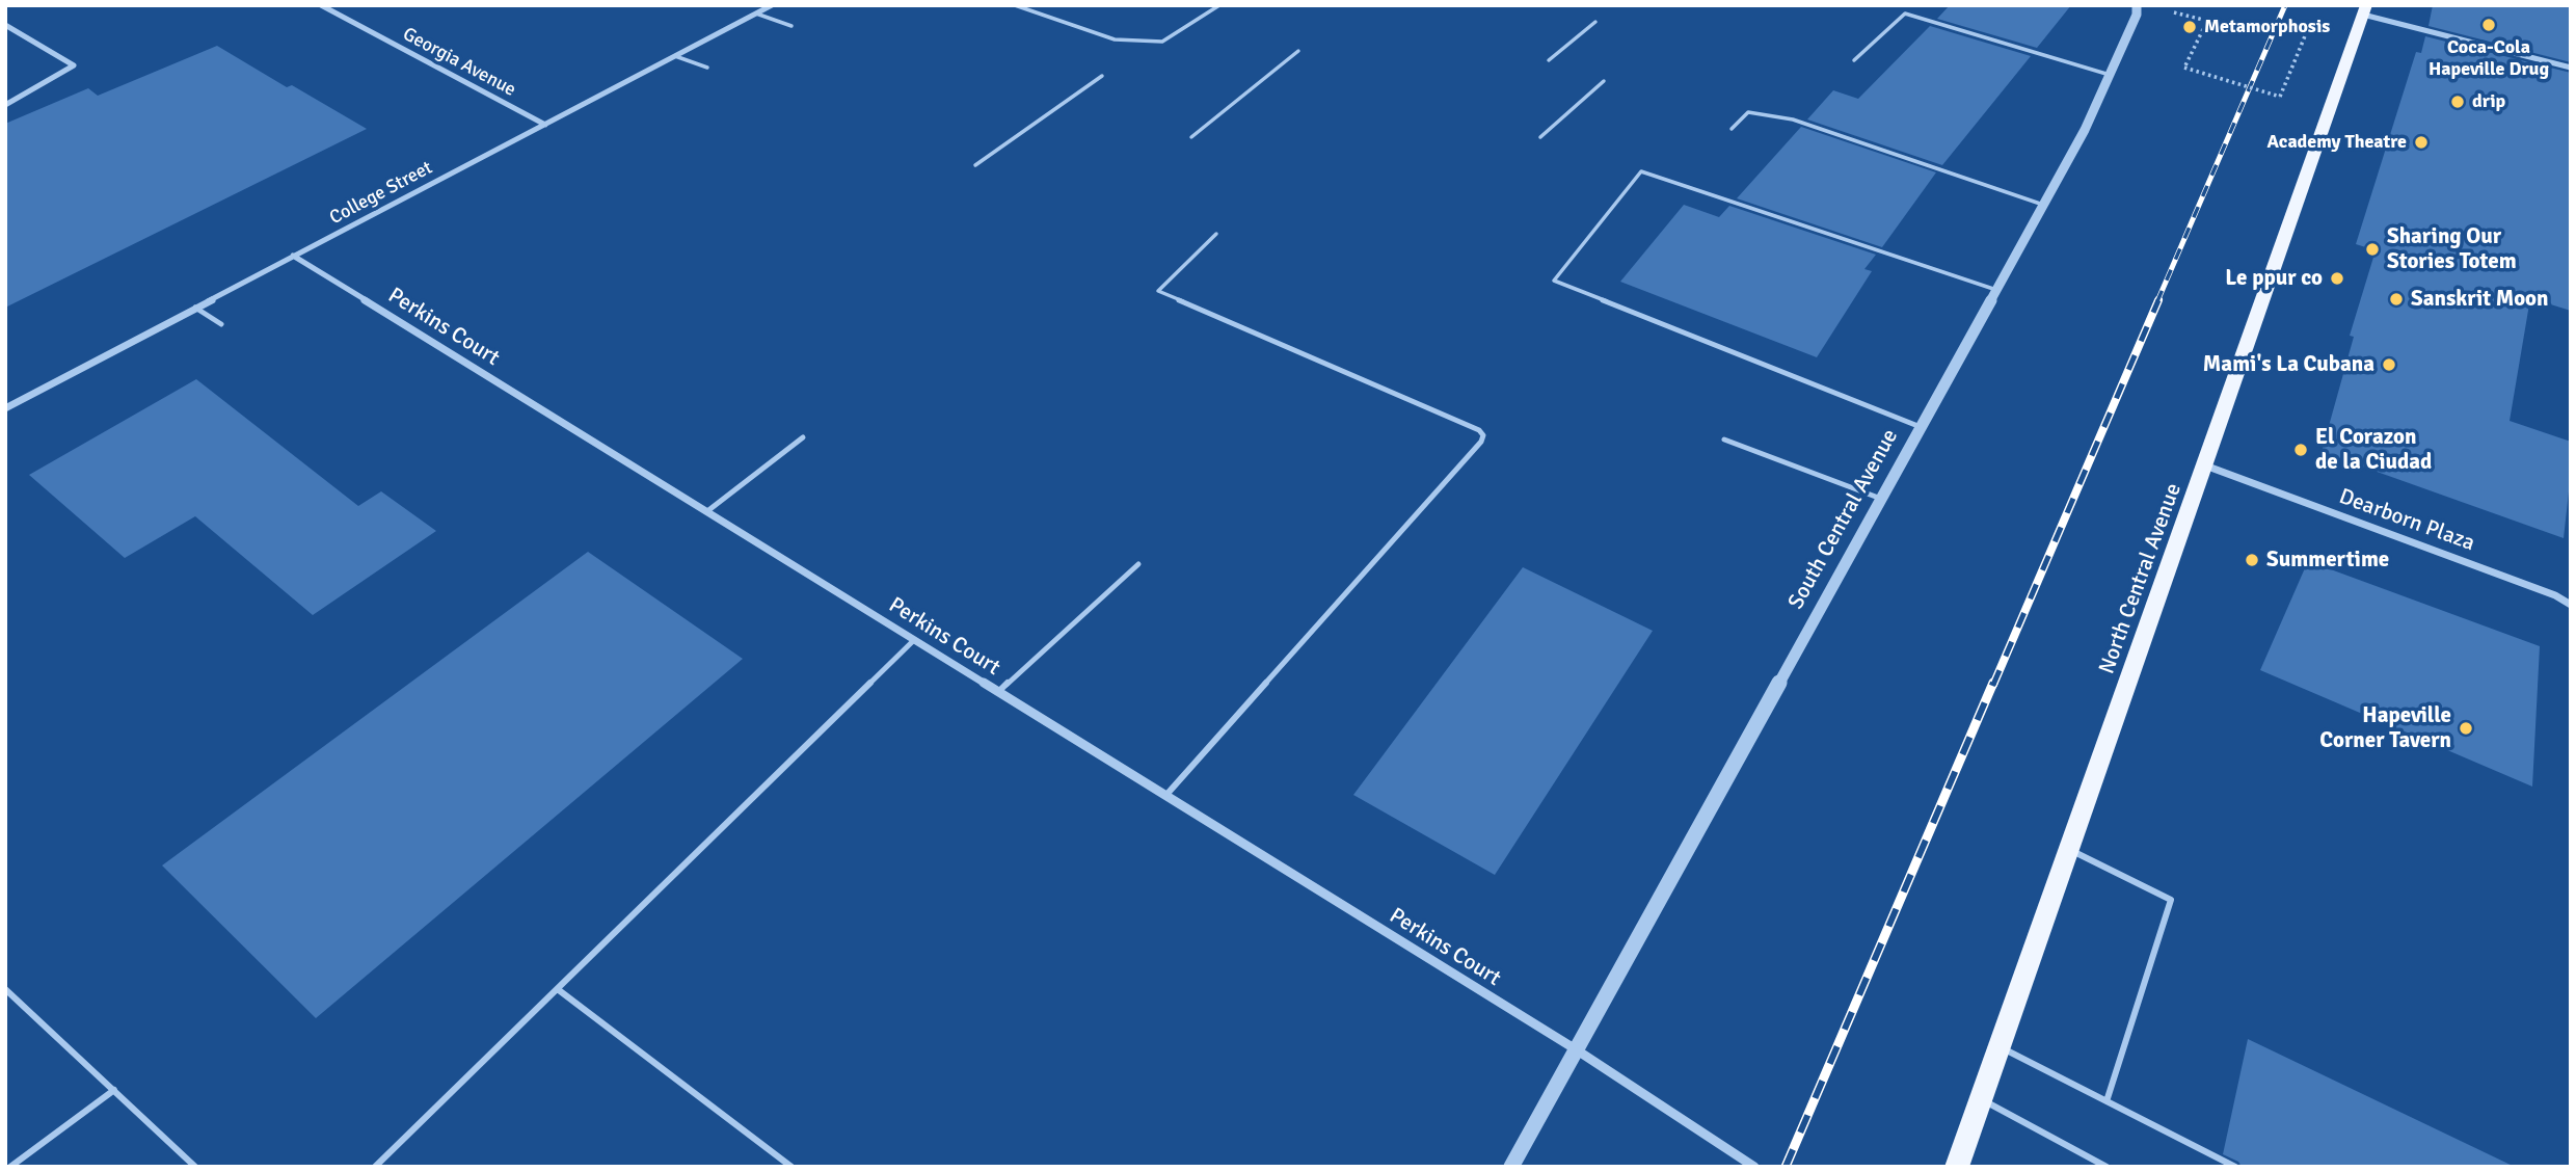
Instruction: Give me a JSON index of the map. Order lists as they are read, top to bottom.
{
  "streets": {
    "main road": ["North Central Avenue"],
    "street": [
      "Georgia Avenue",
      "College Street",
      "Perkins Court",
      "South Central Avenue",
      "Dearborn Plaza"
    ]
  },
  "crossings": [
    ["Georgia Avenue", "College Street"],
    ["College Street", "Perkins Court"],
    ["Perkins Court", "South Central Avenue"],
    ["Dearborn Plaza", "North Central Avenue"]
  ],
  "places": [
    "Coca-Cola Hapeville Drug",
    "Metamorphosis",
    "drip",
    "Academy Theatre",
    "Sharing Our Stories Totem",
    "Le ppur co",
    "Sanskrit Moon",
    "Mami's La Cubana",
    "El Corazon de la Ciudad",
    "Summertime",
    "Hapeville Corner Tavern"
  ]
}
